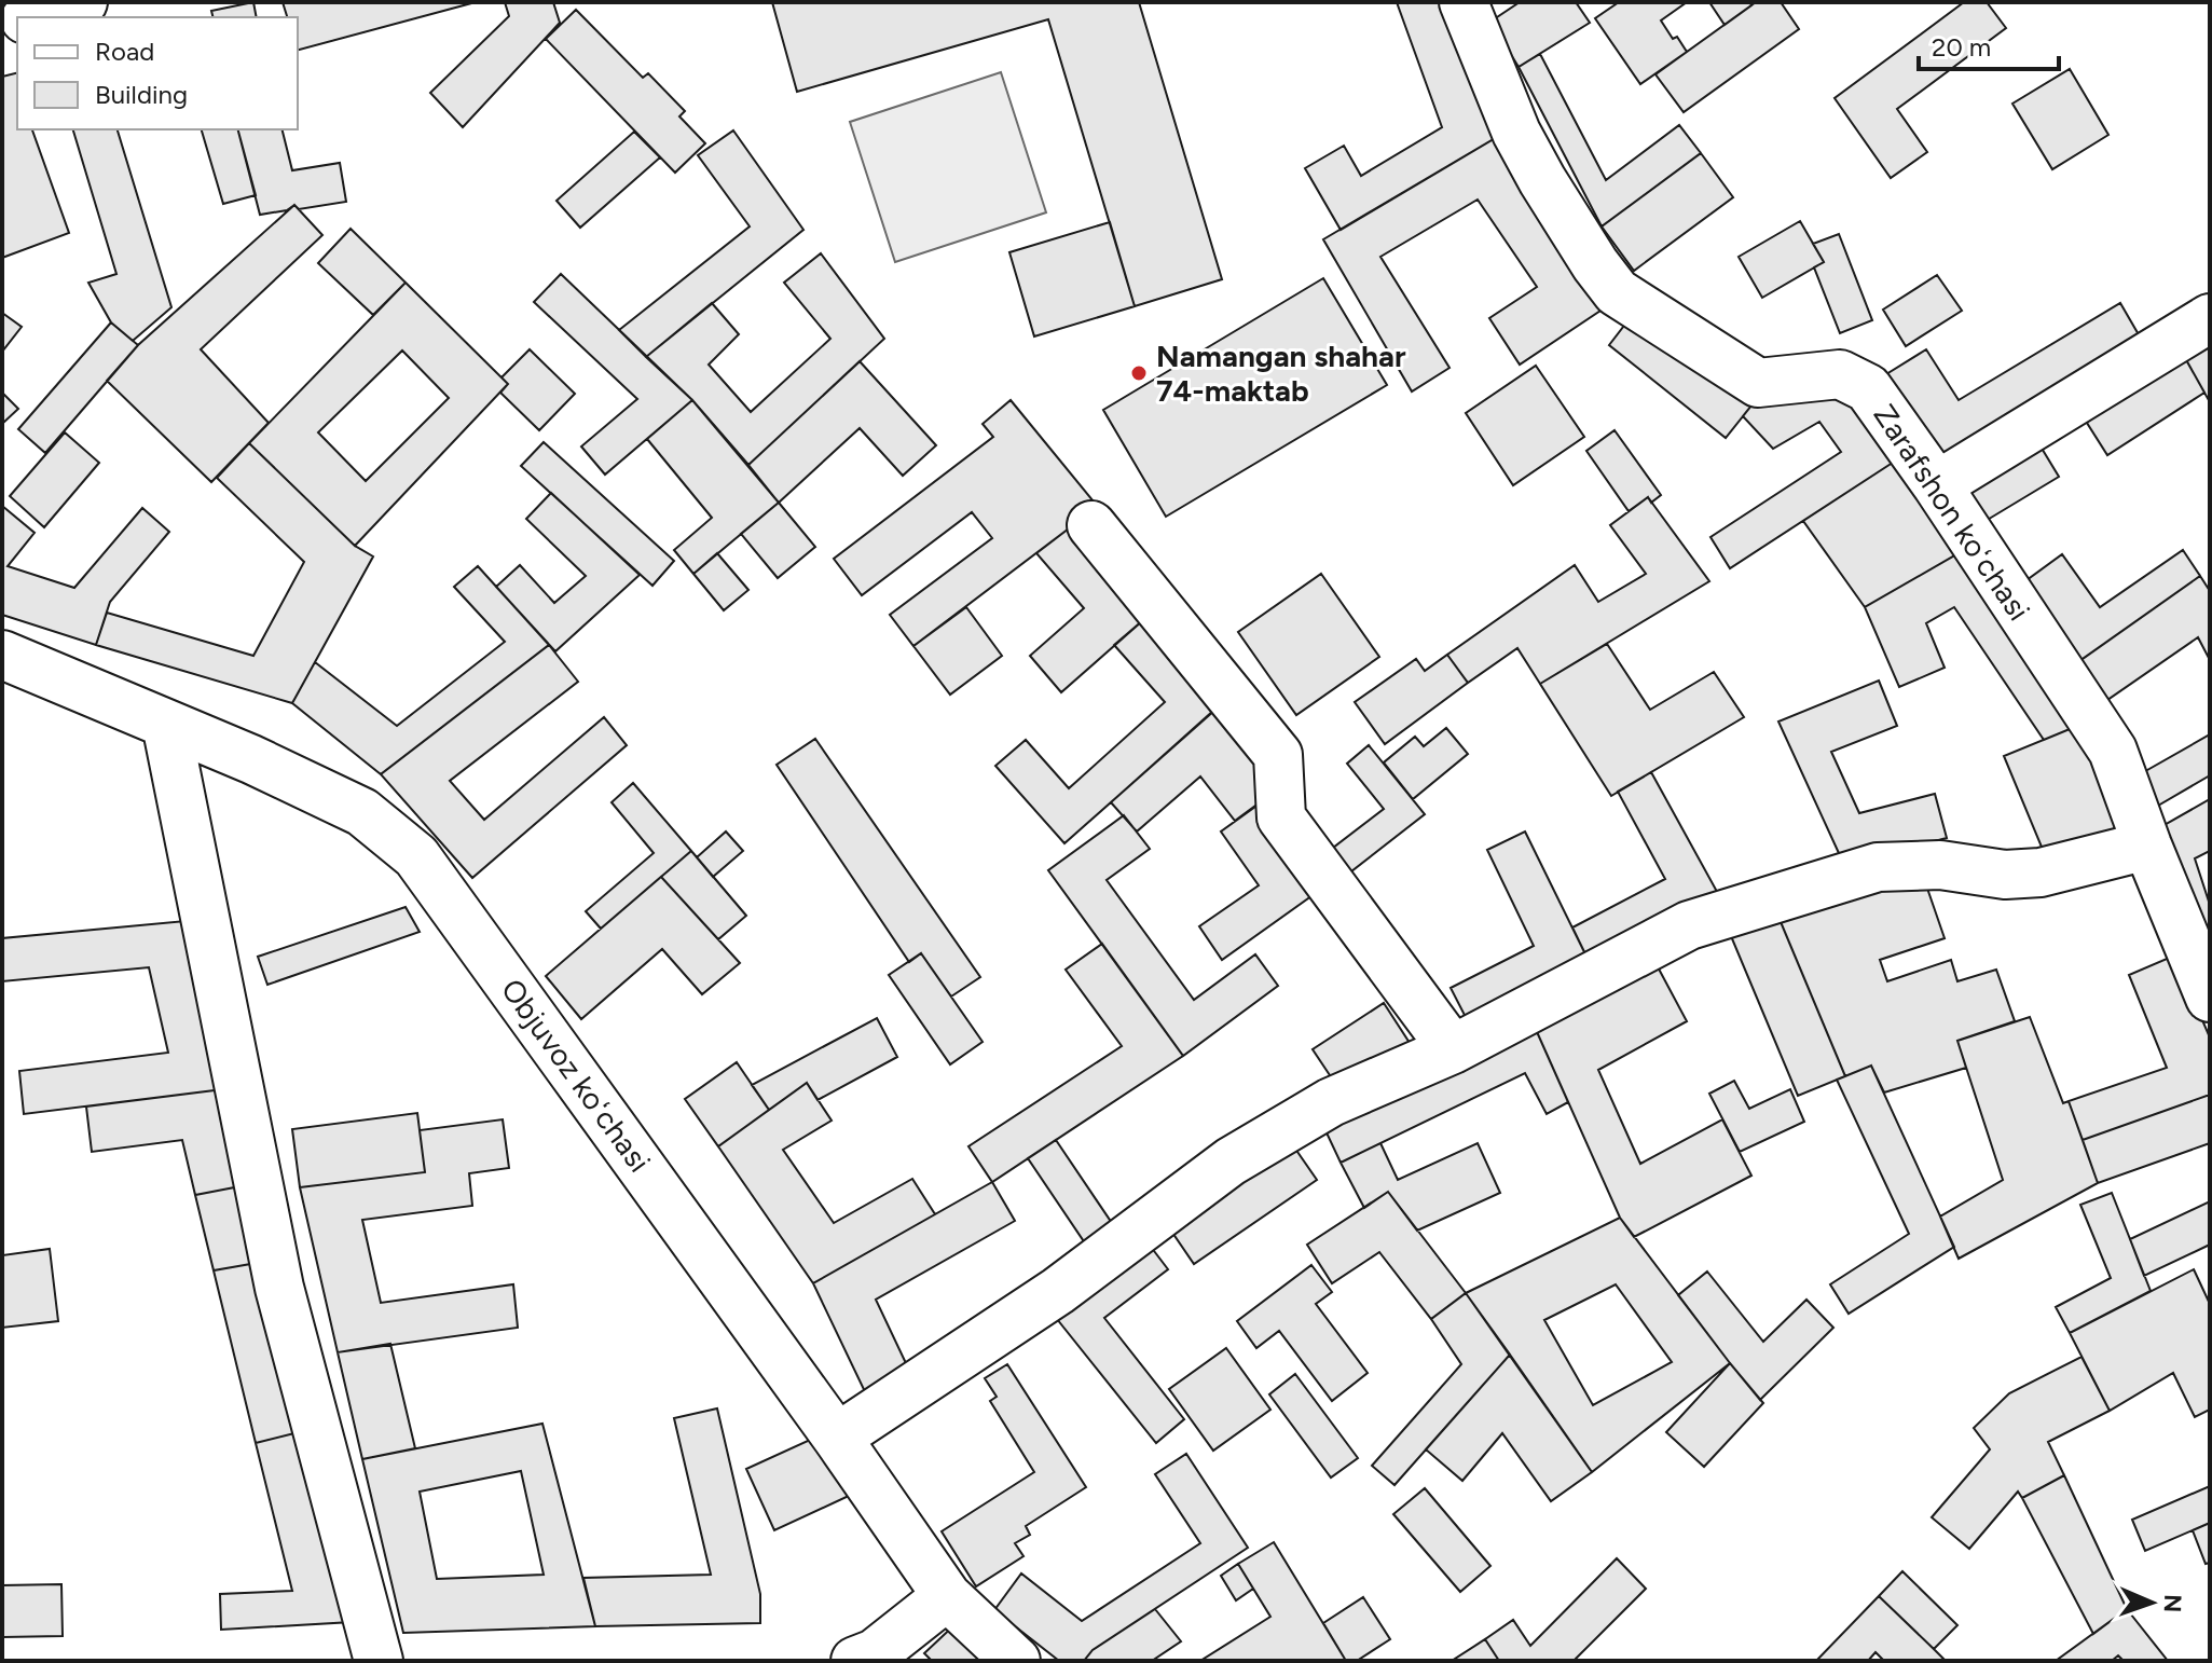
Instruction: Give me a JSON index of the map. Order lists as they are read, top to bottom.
{
  "streets": {
    "street": ["Zarafshon koʻchasi", "Objuvoz koʻchasi"]
  },
  "places": ["Namangan shahar 74-maktab"],
  "legend": ["Road", "Building"],
  "scale_bar": "20 m",
  "north": "right"
}
